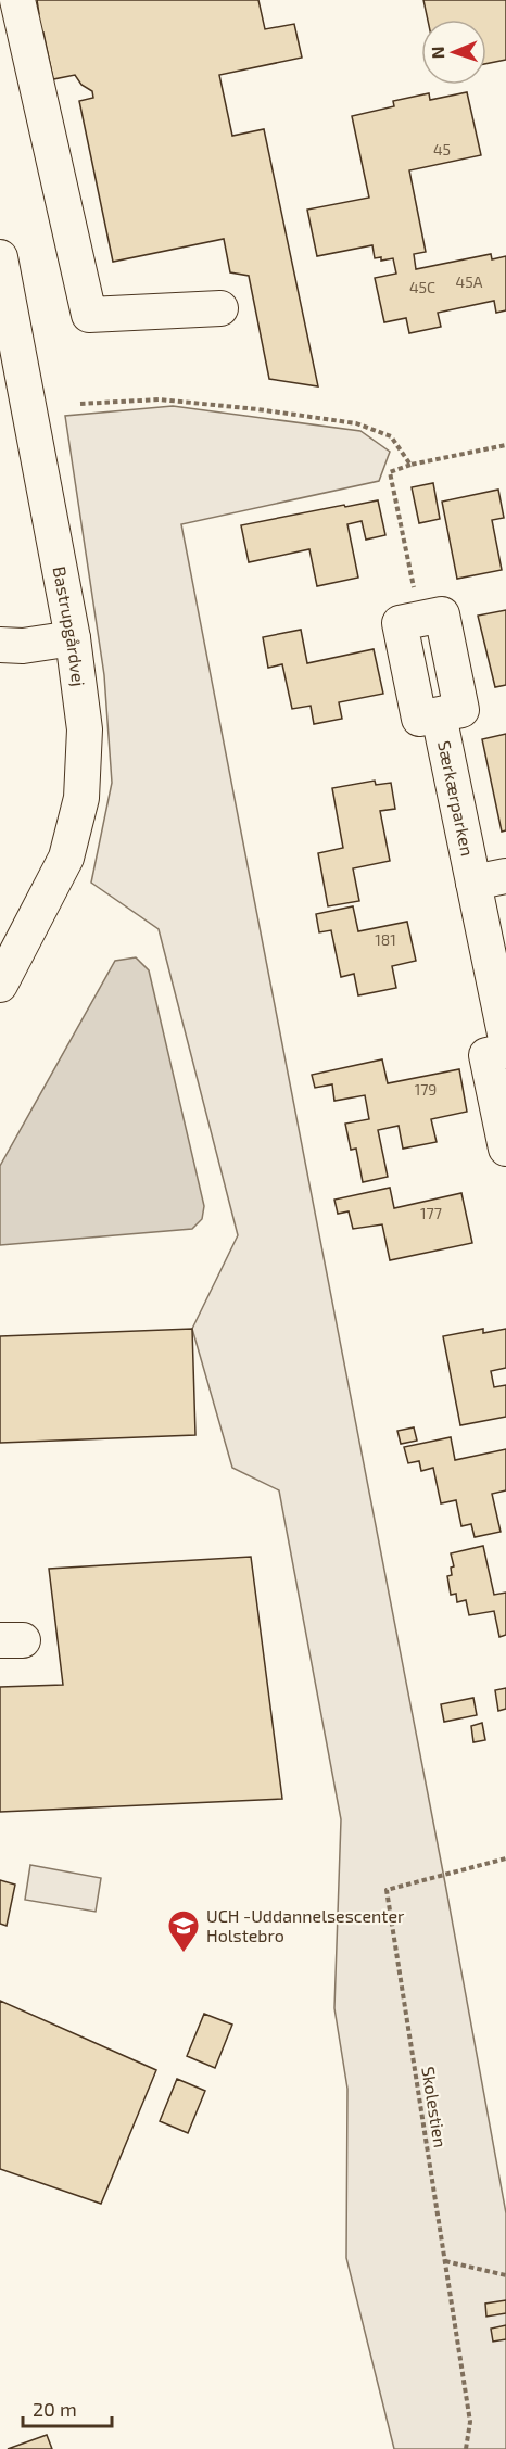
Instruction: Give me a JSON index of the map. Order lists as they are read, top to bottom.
{
  "streets": {
    "street": ["Bastrupgårdvej", "Særkærparken"],
    "path": ["Skolestien"]
  },
  "places": {
    "school or university": ["UCH -Uddannelsescenter Holstebro"]
  },
  "house_numbers": [
    "45",
    "45A",
    "45C",
    "181",
    "179",
    "177"
  ],
  "scale_bar": "20 m",
  "north": "left"
}
